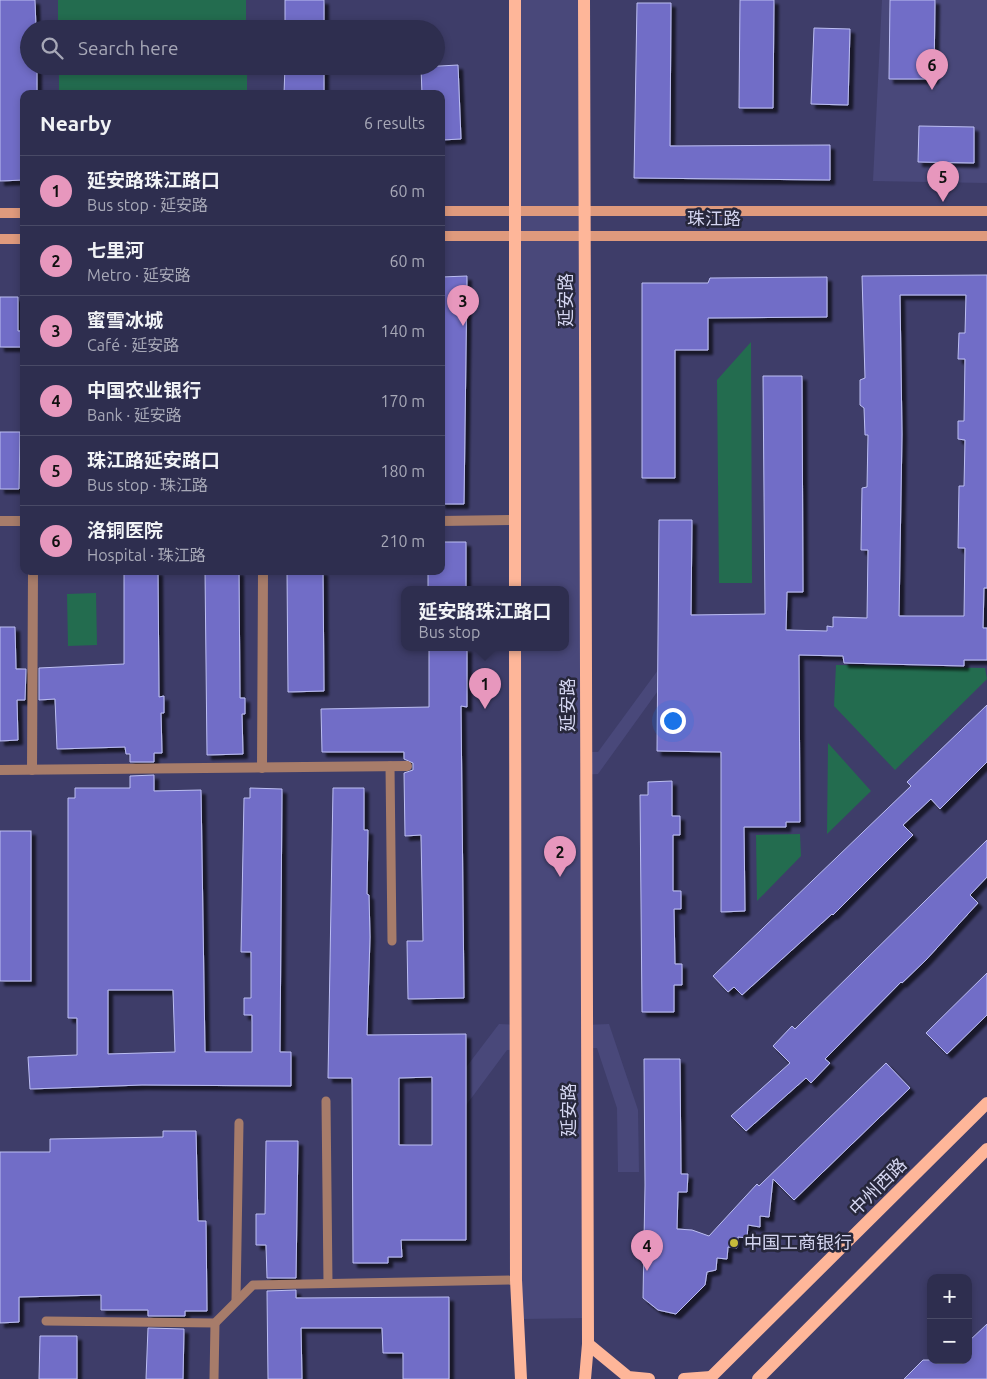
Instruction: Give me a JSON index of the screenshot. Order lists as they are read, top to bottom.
{
  "streets": {
    "main road": ["珠江路", "延安路", "中州西路"]
  },
  "crossings": [
    ["珠江路", "延安路"]
  ],
  "places": ["中国工商银行"],
  "page": {
    "search": "Search here",
    "pins": [
      "6",
      "5",
      "3",
      "1",
      "2",
      "4"
    ],
    "heading": ["Nearby", "6 results"],
    "list": [
      {
        "mark": "1",
        "name": "延安路珠江路口",
        "note": "Bus stop · 延安路",
        "value": "60 m"
      },
      {
        "mark": "2",
        "name": "七里河",
        "note": "Metro · 延安路",
        "value": "60 m"
      },
      {
        "mark": "3",
        "name": "蜜雪冰城",
        "note": "Café · 延安路",
        "value": "140 m"
      },
      {
        "mark": "4",
        "name": "中国农业银行",
        "note": "Bank · 延安路",
        "value": "170 m"
      },
      {
        "mark": "5",
        "name": "珠江路延安路口",
        "note": "Bus stop · 珠江路",
        "value": "180 m"
      },
      {
        "mark": "6",
        "name": "洛铜医院",
        "note": "Hospital · 珠江路",
        "value": "210 m"
      }
    ],
    "popup": ["延安路珠江路口", "Bus stop"],
    "map_buttons": ["+", "−"]
  }
}
